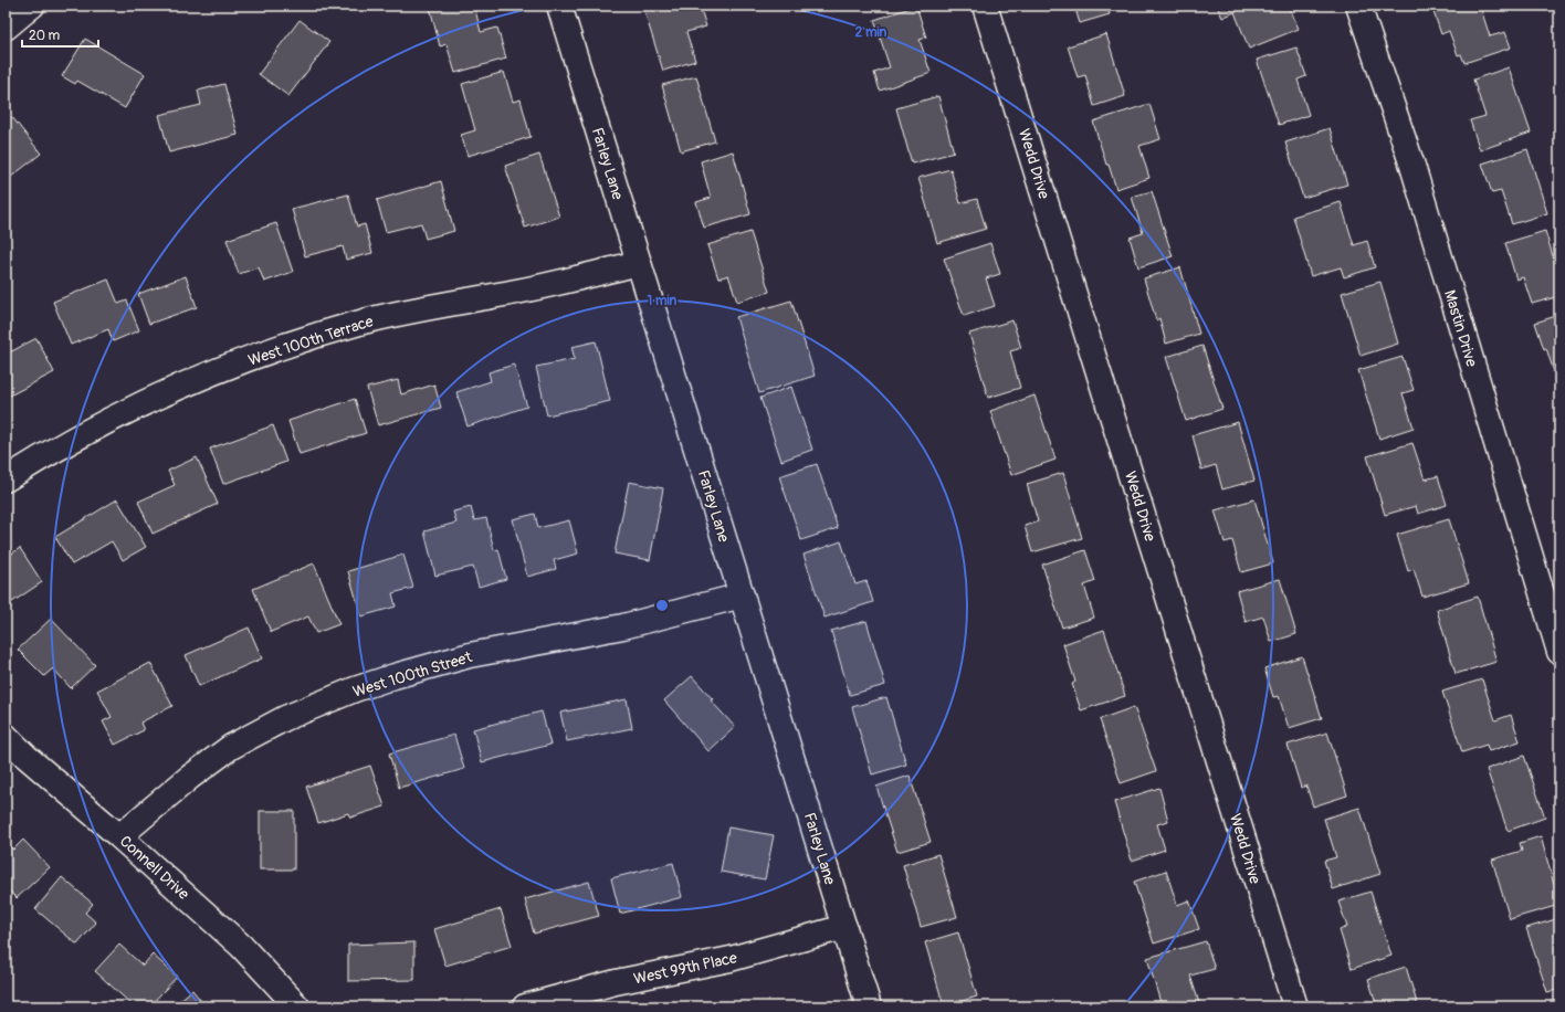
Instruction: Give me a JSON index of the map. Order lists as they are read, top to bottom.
{
  "streets": {
    "street": [
      "Farley Lane",
      "Wedd Drive",
      "Mastin Drive",
      "West 100th Terrace",
      "West 100th Street",
      "Connell Drive",
      "West 99th Place"
    ]
  },
  "crossings": [
    ["Farley Lane", "West 100th Terrace"],
    ["Farley Lane", "West 100th Street"],
    ["Farley Lane", "West 99th Place"],
    ["West 100th Street", "Connell Drive"]
  ],
  "scale_bar": "20 m",
  "rings": ["2 min", "1 min"]
}
